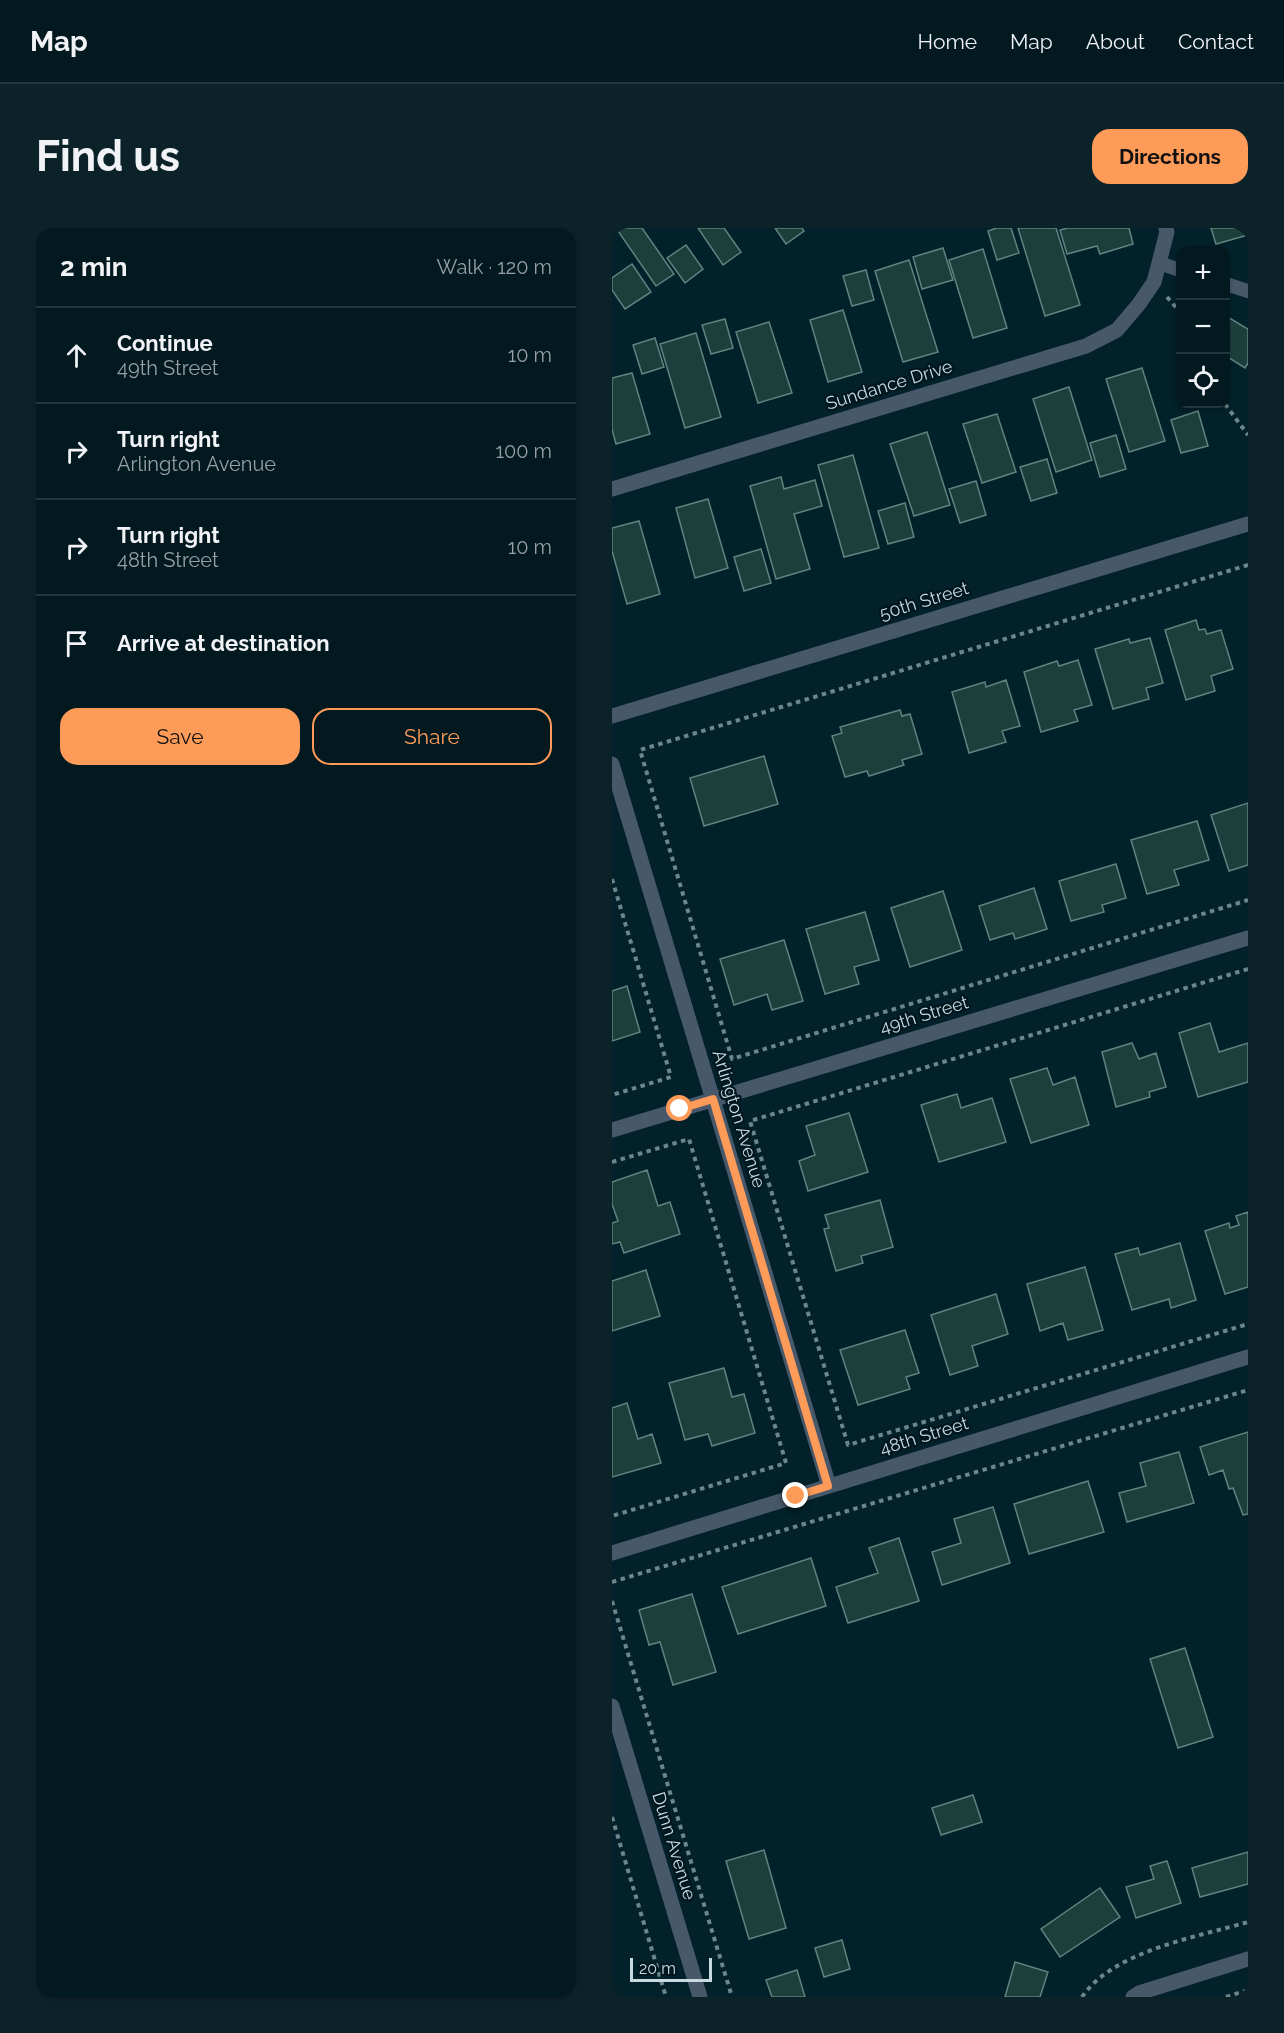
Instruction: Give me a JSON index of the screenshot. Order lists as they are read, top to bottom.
{
  "streets": {
    "street": [
      "Sundance Drive",
      "50th Street",
      "49th Street",
      "Arlington Avenue",
      "48th Street",
      "Dunn Avenue"
    ]
  },
  "crossings": [
    ["49th Street", "Arlington Avenue"],
    ["Arlington Avenue", "48th Street"]
  ],
  "scale_bar": "20 m",
  "page": {
    "header": "Map",
    "nav": [
      "Home",
      "Map",
      "About",
      "Contact"
    ],
    "buttons": [
      "Directions",
      ["Save", "Share"]
    ],
    "title": "Find us",
    "heading": ["2 min", "Walk · 120 m"],
    "map_buttons": ["+", "−"],
    "list": [
      ["Continue", "49th Street", "10 m"],
      ["Turn right", "Arlington Avenue", "100 m"],
      ["Turn right", "48th Street", "10 m"],
      "Arrive at destination"
    ],
    "scale": "20 m"
  }
}
